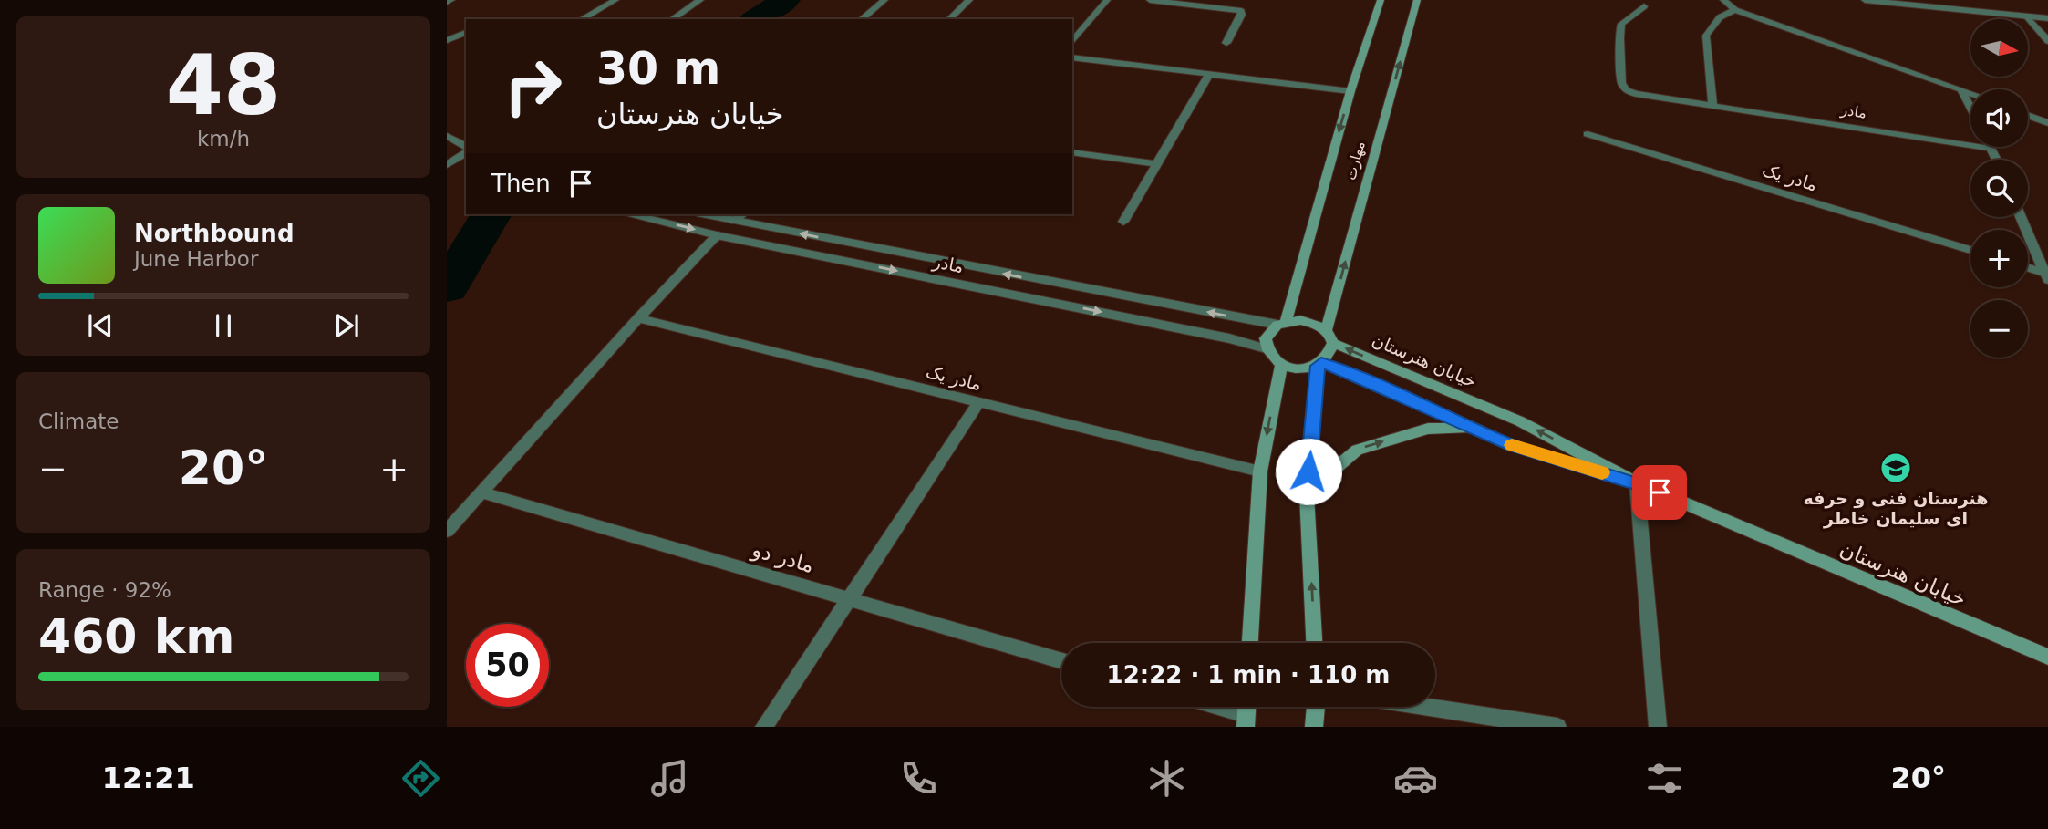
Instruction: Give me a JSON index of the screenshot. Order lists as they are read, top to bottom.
{
  "streets": {
    "main road": ["مهارت", "خیابان هنرستان"],
    "street": ["مادر", "مادر یک", "مادر دو"]
  },
  "crossings": [
    ["مادر", "مهارت"],
    ["مادر", "خیابان هنرستان"],
    ["مهارت", "خیابان هنرستان"]
  ],
  "places": {
    "school or university": ["هنرستان فنی و حرفه ای سلیمان خاطر"]
  },
  "north": "right",
  "page": {
    "tile": [
      ["48", "km/h"],
      "Climate",
      ["Range · 92%", "460 km"]
    ],
    "map_buttons": ["+", "−"],
    "turn": ["30 m", "خیابان هنرستان"],
    "then": "Then",
    "song": ["Northbound", "June Harbor"],
    "heat": ["−", "20°", "+"],
    "limit": "50",
    "trip": "12:22 · 1 min · 110 m",
    "tabs": ["12:21", "20°"]
  }
}
